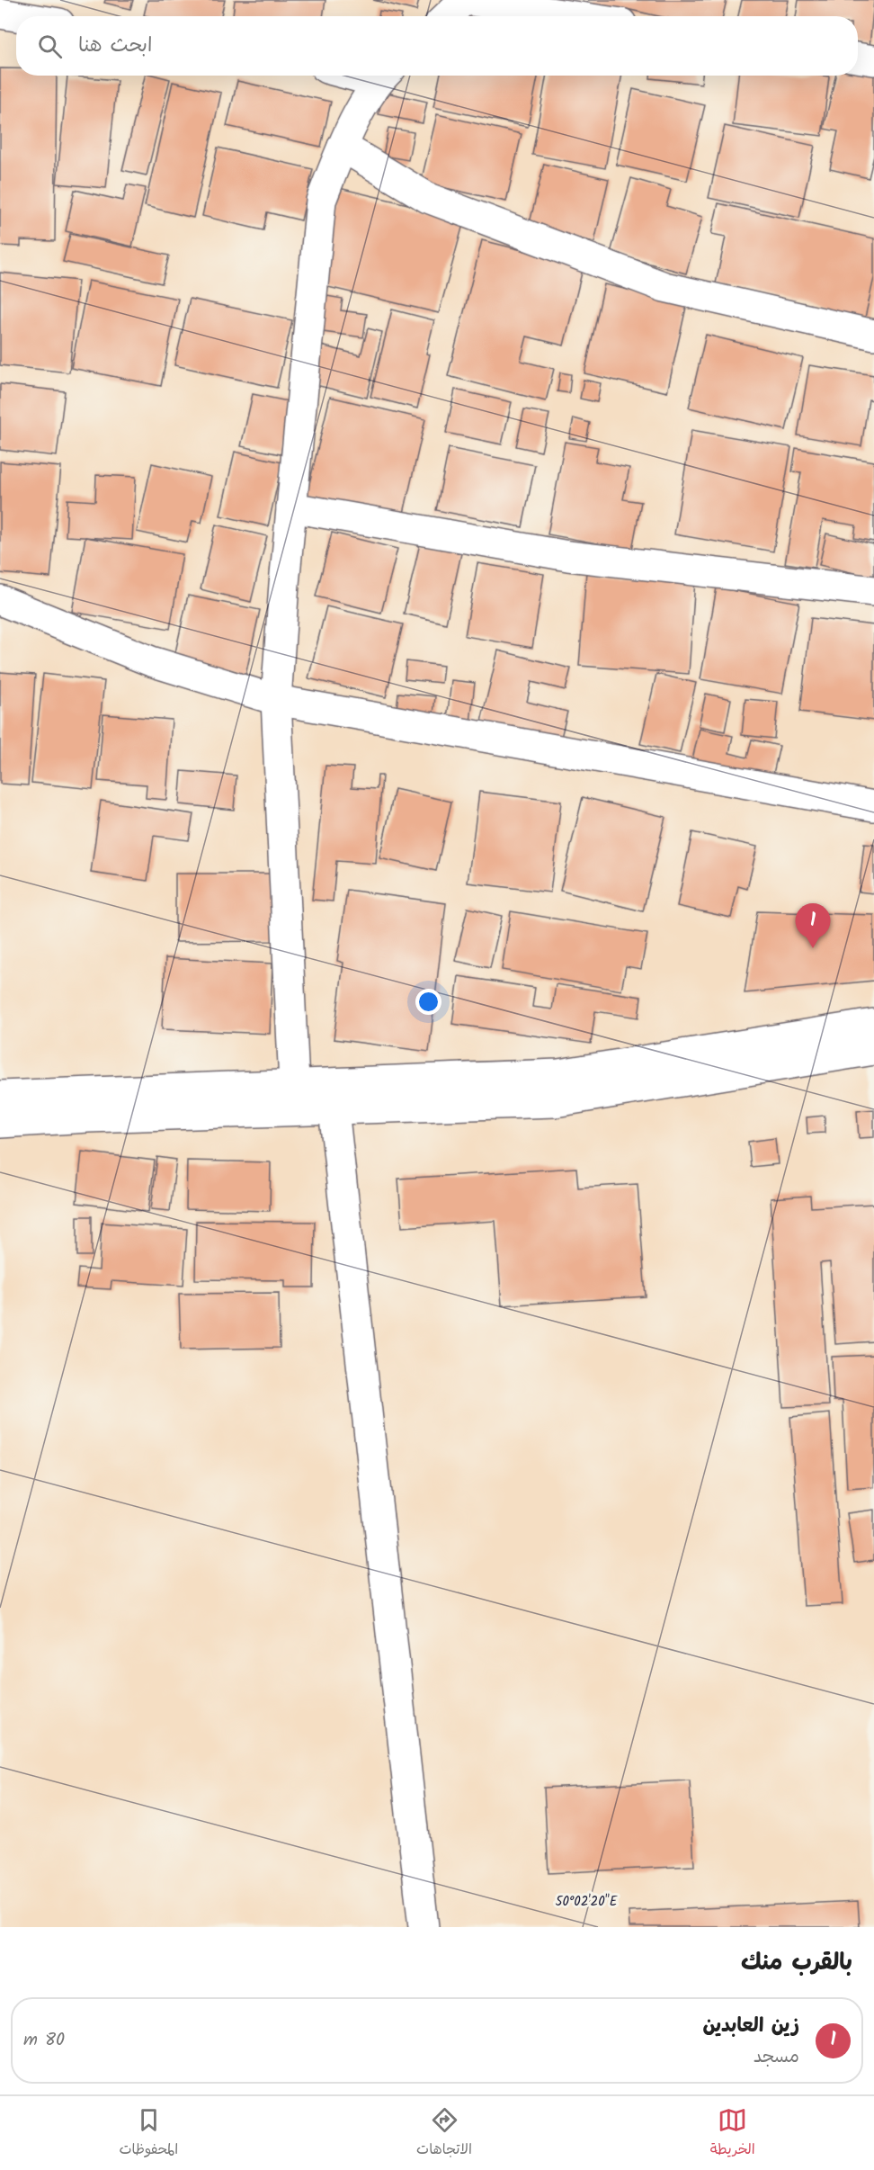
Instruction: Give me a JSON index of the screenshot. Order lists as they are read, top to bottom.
{
  "page": {
    "search": "ابحث هنا",
    "pins": "1",
    "heading": "بالقرب منك",
    "list": [
      {
        "mark": "1",
        "name": "زين العابدين",
        "note": "مسجد",
        "value": "80 m"
      }
    ],
    "nav": ["الخريطة", "الاتجاهات", "المحفوظات"]
  },
  "coordinates": ["50°02'20\"E"]
}
